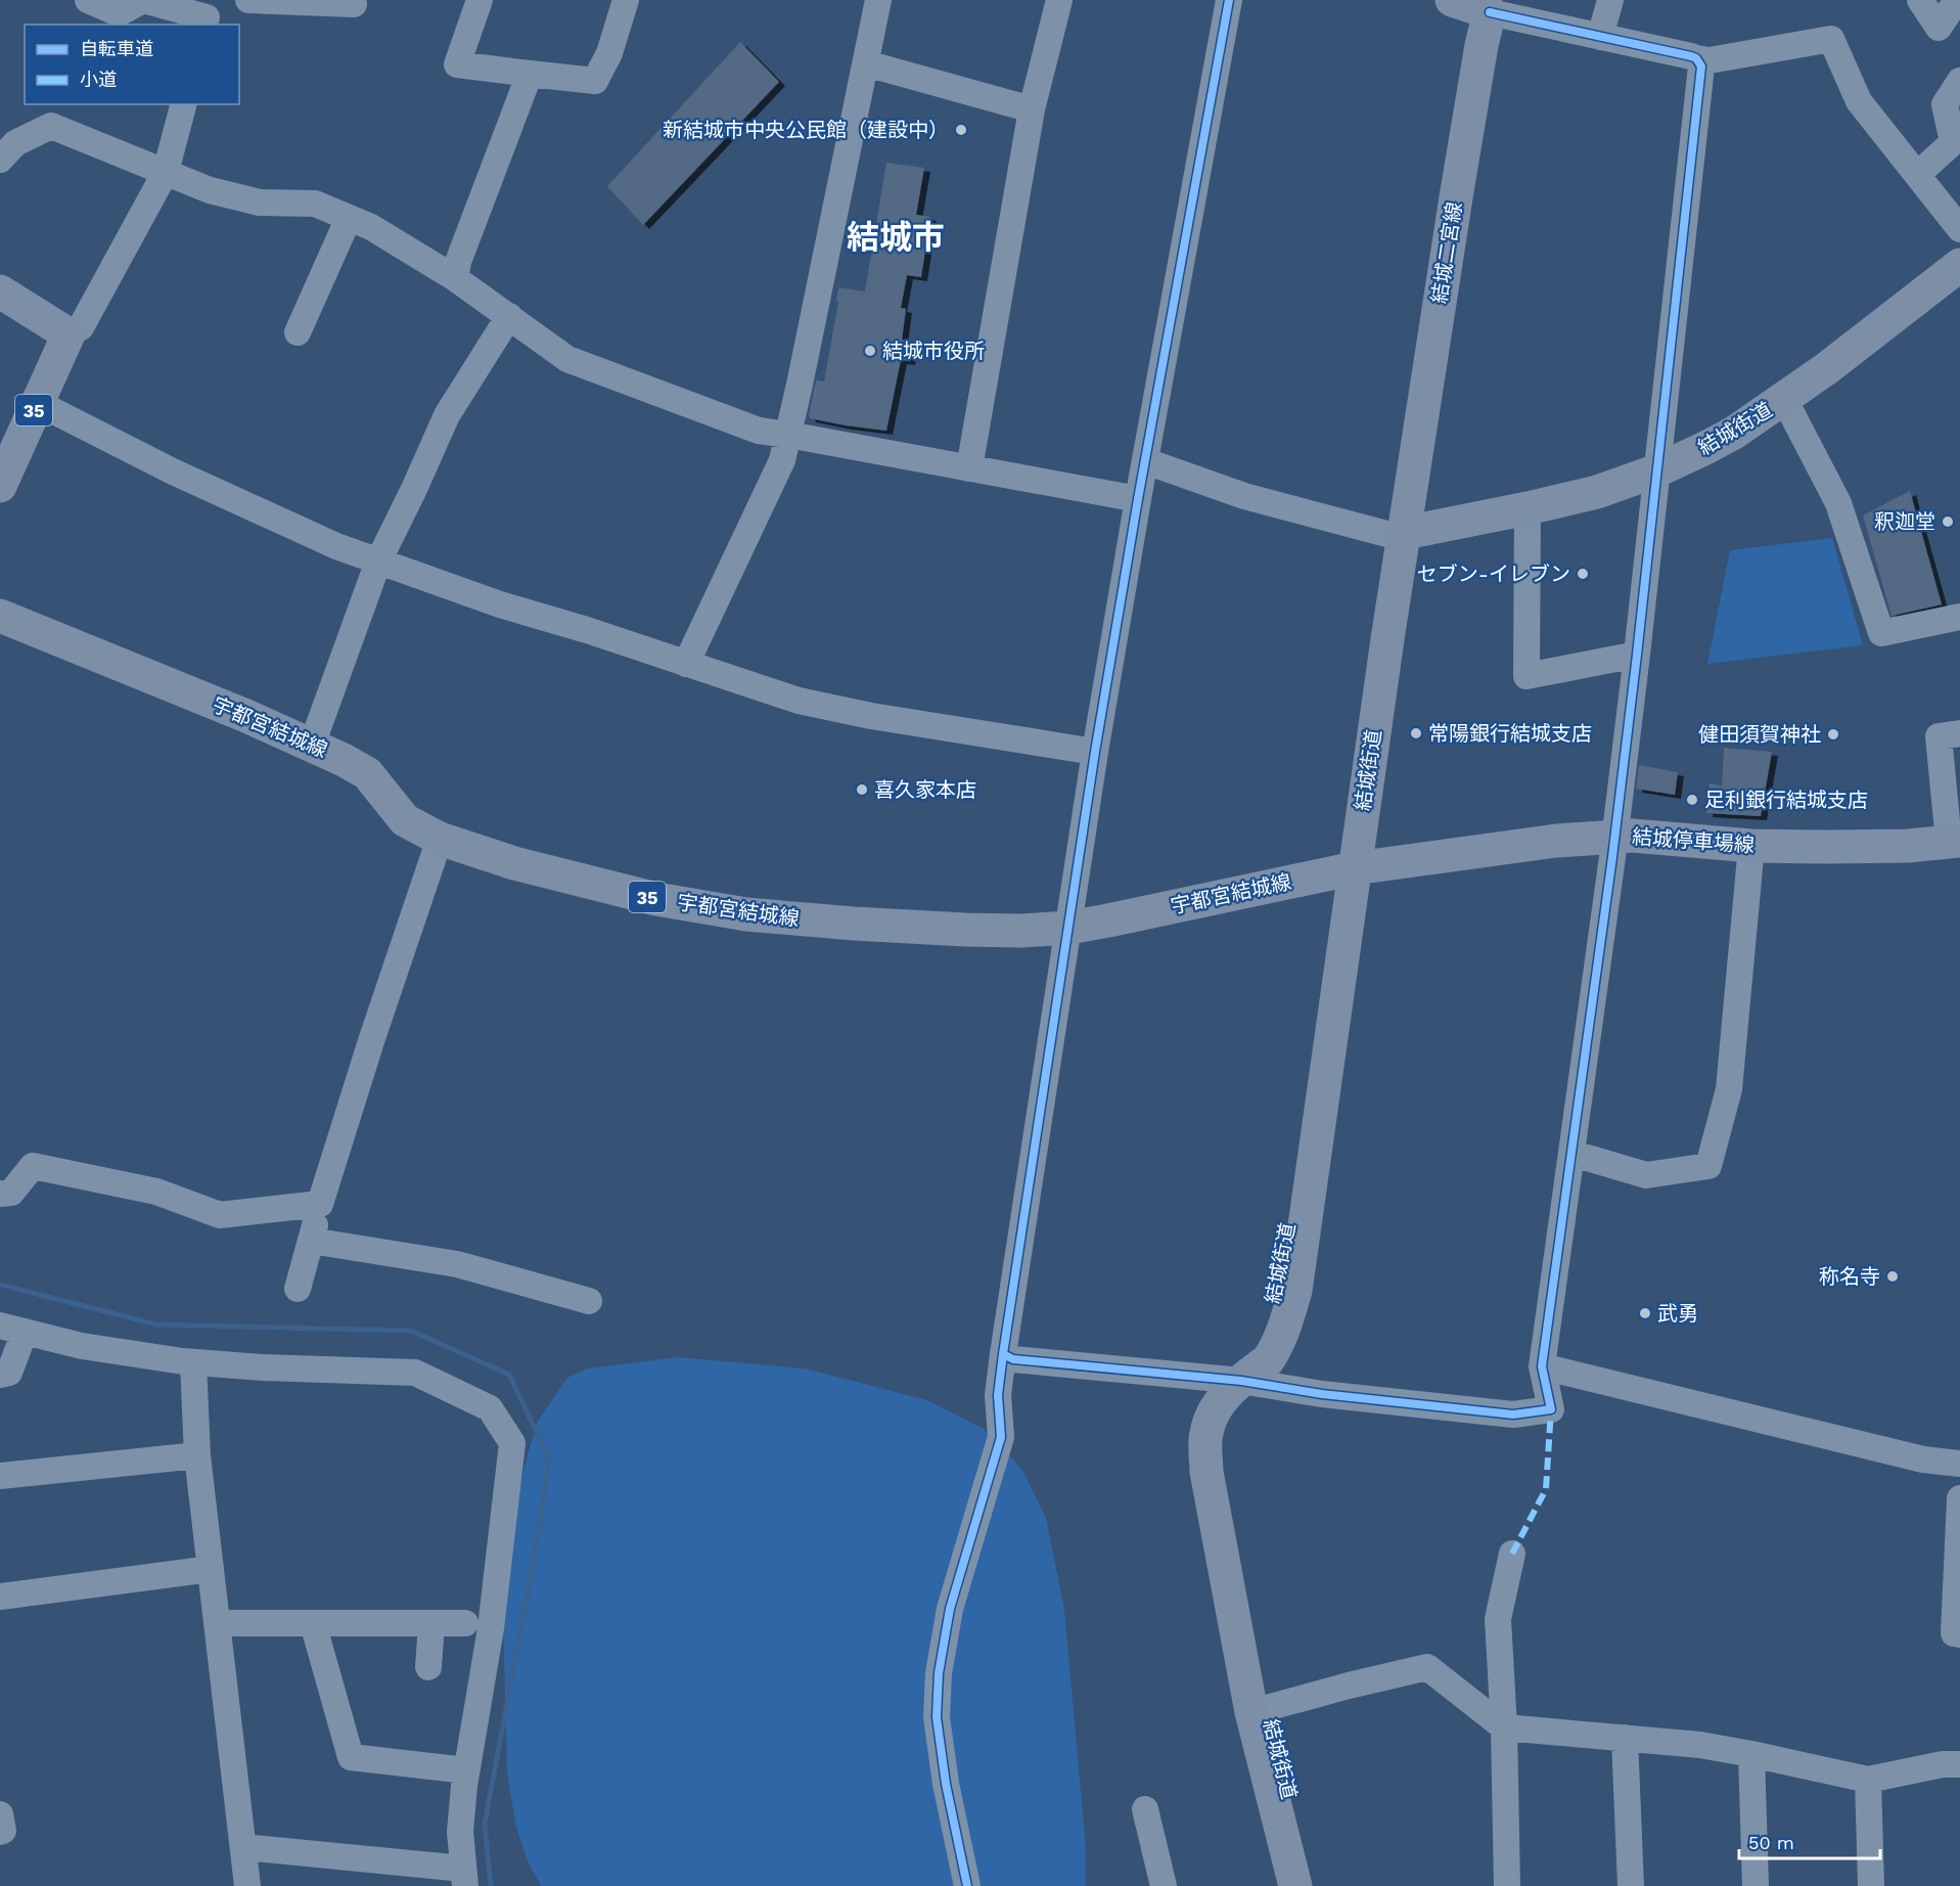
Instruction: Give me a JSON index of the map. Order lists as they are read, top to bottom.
{
  "streets": {
    "main road": [
      "結城二宮線",
      "35",
      "結城街道",
      "宇都宮結城線",
      "結城停車場線"
    ]
  },
  "crossings": [
    ["結城二宮線", "結城街道"],
    ["結城街道", "宇都宮結城線"],
    ["結城街道", "結城停車場線"],
    ["宇都宮結城線", "結城停車場線"]
  ],
  "districts": ["結城市"],
  "places": [
    "新結城市中央公民館（建設中）",
    "結城市役所",
    "釈迦堂",
    "セブン-イレブン",
    "常陽銀行結城支店",
    "健田須賀神社",
    "喜久家本店",
    "足利銀行結城支店",
    "称名寺",
    "武勇"
  ],
  "legend": ["自転車道", "小道"],
  "scale_bar": "50 m"
}
